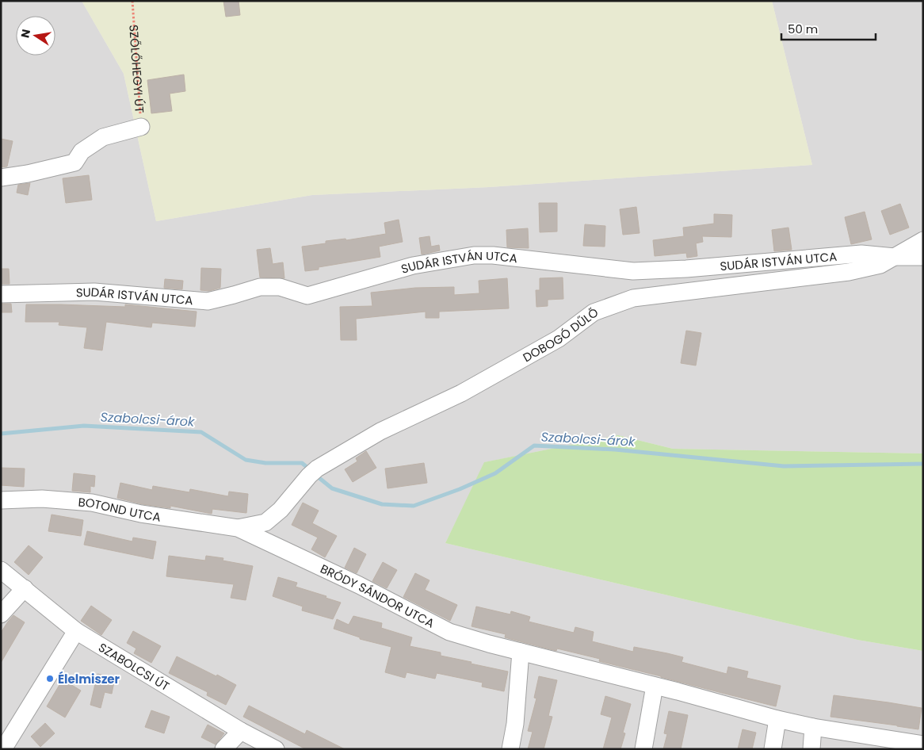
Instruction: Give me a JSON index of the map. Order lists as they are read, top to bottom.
{
  "streets": {
    "street": [
      "SZŐLŐHEGYI ÚT",
      "SUDÁR ISTVÁN UTCA",
      "DOBOGÓ DŰLŐ",
      "BOTOND UTCA",
      "BRÓDY SÁNDOR UTCA",
      "SZABOLCSI ÚT"
    ]
  },
  "crossings": [
    ["SUDÁR ISTVÁN UTCA", "DOBOGÓ DŰLŐ"],
    ["DOBOGÓ DŰLŐ", "BOTOND UTCA"],
    ["DOBOGÓ DŰLŐ", "BRÓDY SÁNDOR UTCA"],
    ["BOTOND UTCA", "BRÓDY SÁNDOR UTCA"]
  ],
  "water": ["Szabolcsi-árok"],
  "places": ["Élelmiszer"],
  "scale_bar": "50 m",
  "north": "left"
}
